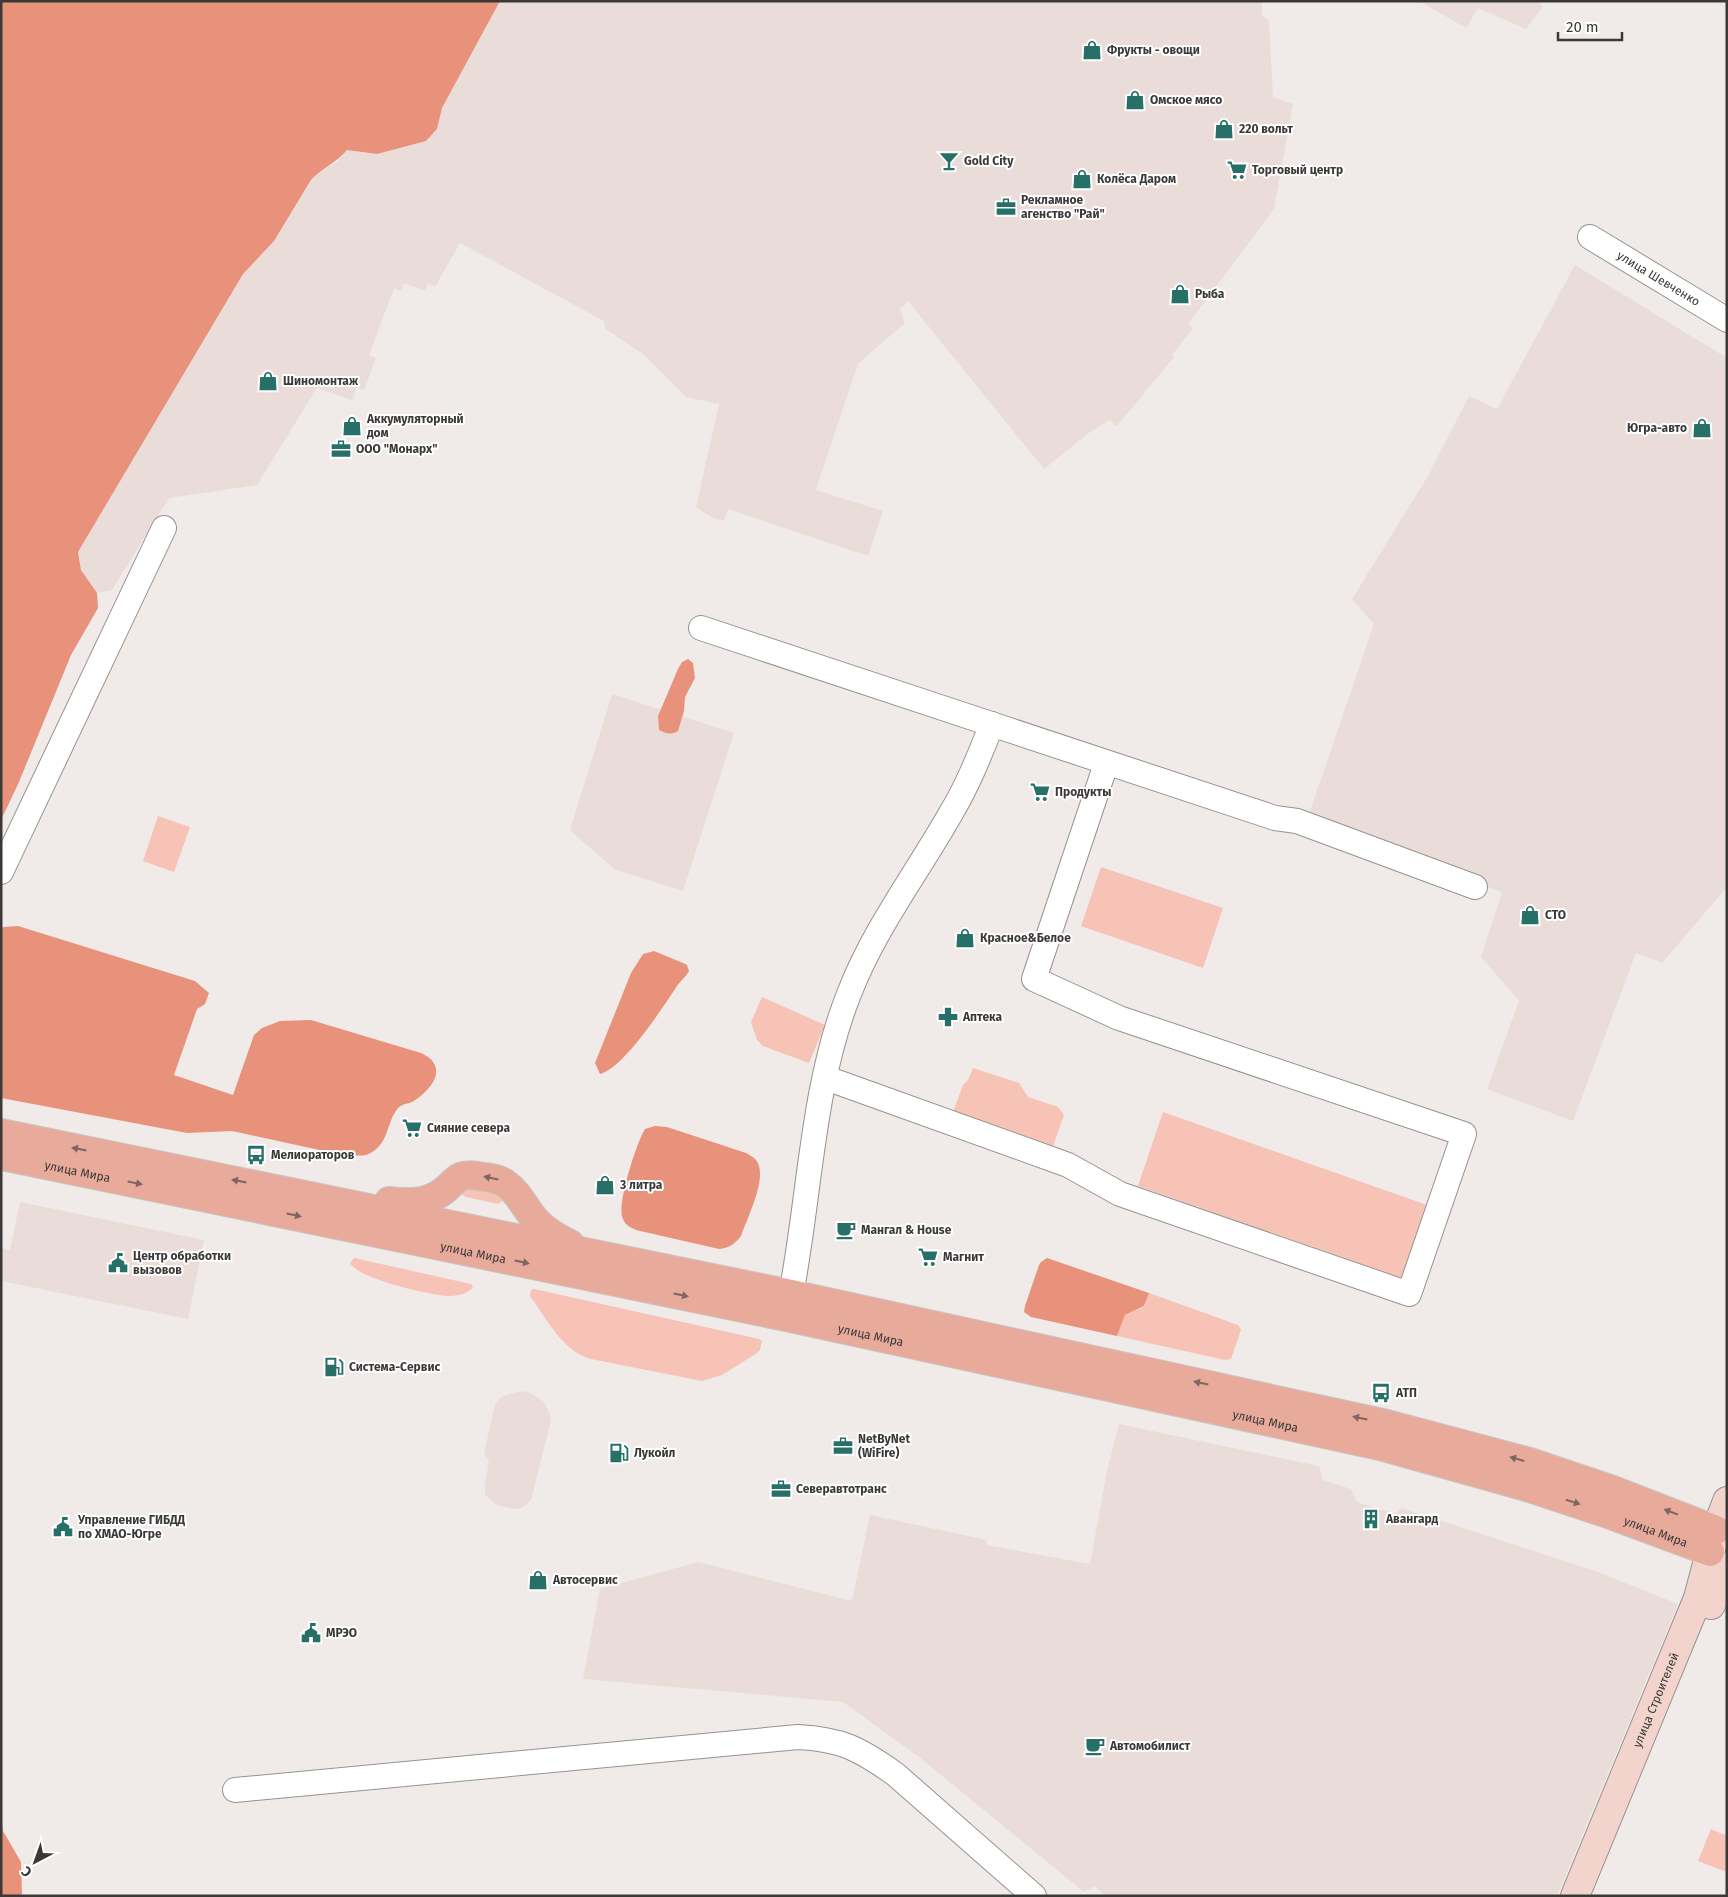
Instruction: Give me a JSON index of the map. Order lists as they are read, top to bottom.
{
  "streets": {
    "main road": ["улица Мира", "улица Строителей"],
    "street": ["улица Шевченко"]
  },
  "crossings": [
    ["улица Мира", "улица Строителей"]
  ],
  "places": {
    "shop": [
      "Фрукты - овощи",
      "Омское мясо",
      "220 вольт",
      "Колёса Даром",
      "Рыба",
      "Шиномонтаж",
      "Аккумуляторный дом",
      "Югра-авто",
      "СТО",
      "Красное&Белое",
      "3 литра",
      "Автосервис"
    ],
    "bar": ["Gold City"],
    "supermarket": [
      "Торговый центр",
      "Продукты",
      "Сияние севера",
      "Магнит"
    ],
    "office": [
      "Рекламное агенство \"Рай\"",
      "ООО \"Монарх\"",
      "NetByNet (WiFire)",
      "Северавтотранс"
    ],
    "pharmacy": ["Аптека"],
    "bus stop": ["Мелиораторов", "АТП"],
    "cafe": ["Мангал & House", "Автомобилист"],
    "public building": ["Центр обработки вызовов", "Управление ГИБДД по ХМАО-Югре", "МРЭО"],
    "fuel station": ["Система-Cервис", "Лукойл"],
    "building": ["Авангард"]
  },
  "scale_bar": "20 m",
  "north": "bottom left"
}
